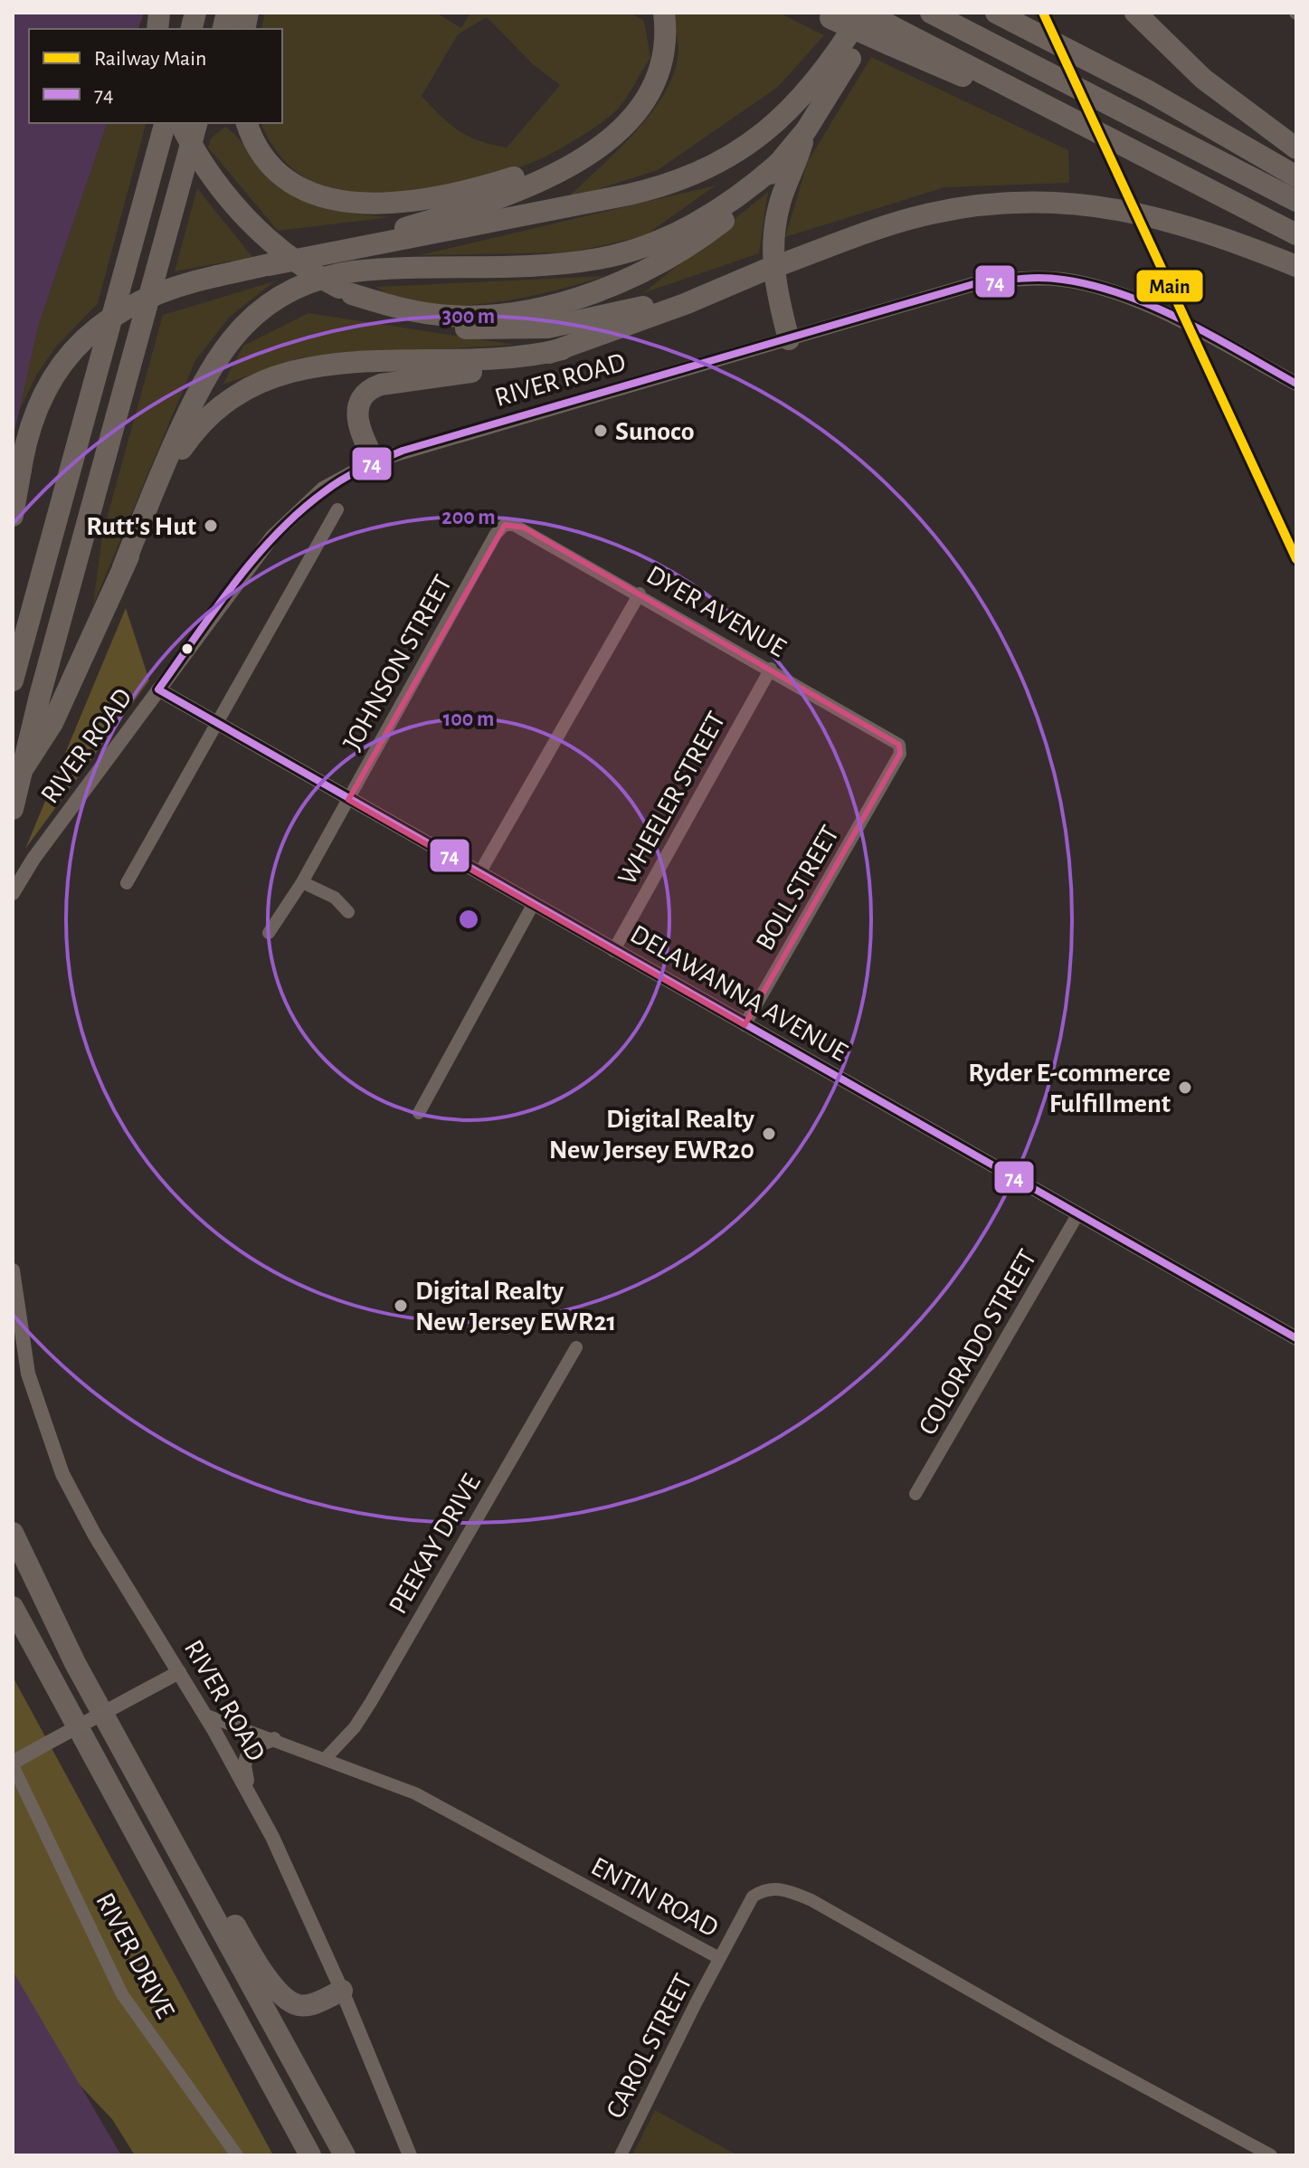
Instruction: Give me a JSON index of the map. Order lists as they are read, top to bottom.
{
  "streets": {
    "street": [
      "RIVER ROAD",
      "DYER AVENUE",
      "JOHNSON STREET",
      "WHEELER STREET",
      "BOLL STREET",
      "DELAWANNA AVENUE",
      "COLORADO STREET",
      "PEEKAY DRIVE",
      "ENTIN ROAD",
      "RIVER DRIVE",
      "CAROL STREET"
    ]
  },
  "crossings": [
    ["RIVER ROAD", "DELAWANNA AVENUE"],
    ["RIVER ROAD", "ENTIN ROAD"],
    ["RIVER ROAD", "RIVER DRIVE"],
    ["DYER AVENUE", "JOHNSON STREET"],
    ["DYER AVENUE", "WHEELER STREET"],
    ["DYER AVENUE", "BOLL STREET"],
    ["JOHNSON STREET", "DELAWANNA AVENUE"],
    ["WHEELER STREET", "DELAWANNA AVENUE"],
    ["BOLL STREET", "DELAWANNA AVENUE"],
    ["DELAWANNA AVENUE", "COLORADO STREET"],
    ["PEEKAY DRIVE", "ENTIN ROAD"],
    ["ENTIN ROAD", "CAROL STREET"]
  ],
  "places": [
    "Sunoco",
    "Rutt's Hut",
    "Ryder E-commerce Fulfillment",
    "Digital Realty New Jersey EWR20",
    "Digital Realty New Jersey EWR21"
  ],
  "lines": ["rail line Main", "transit line 74"],
  "legend": ["Railway Main", "74"],
  "rings": ["300 m", "200 m", "100 m"]
}
